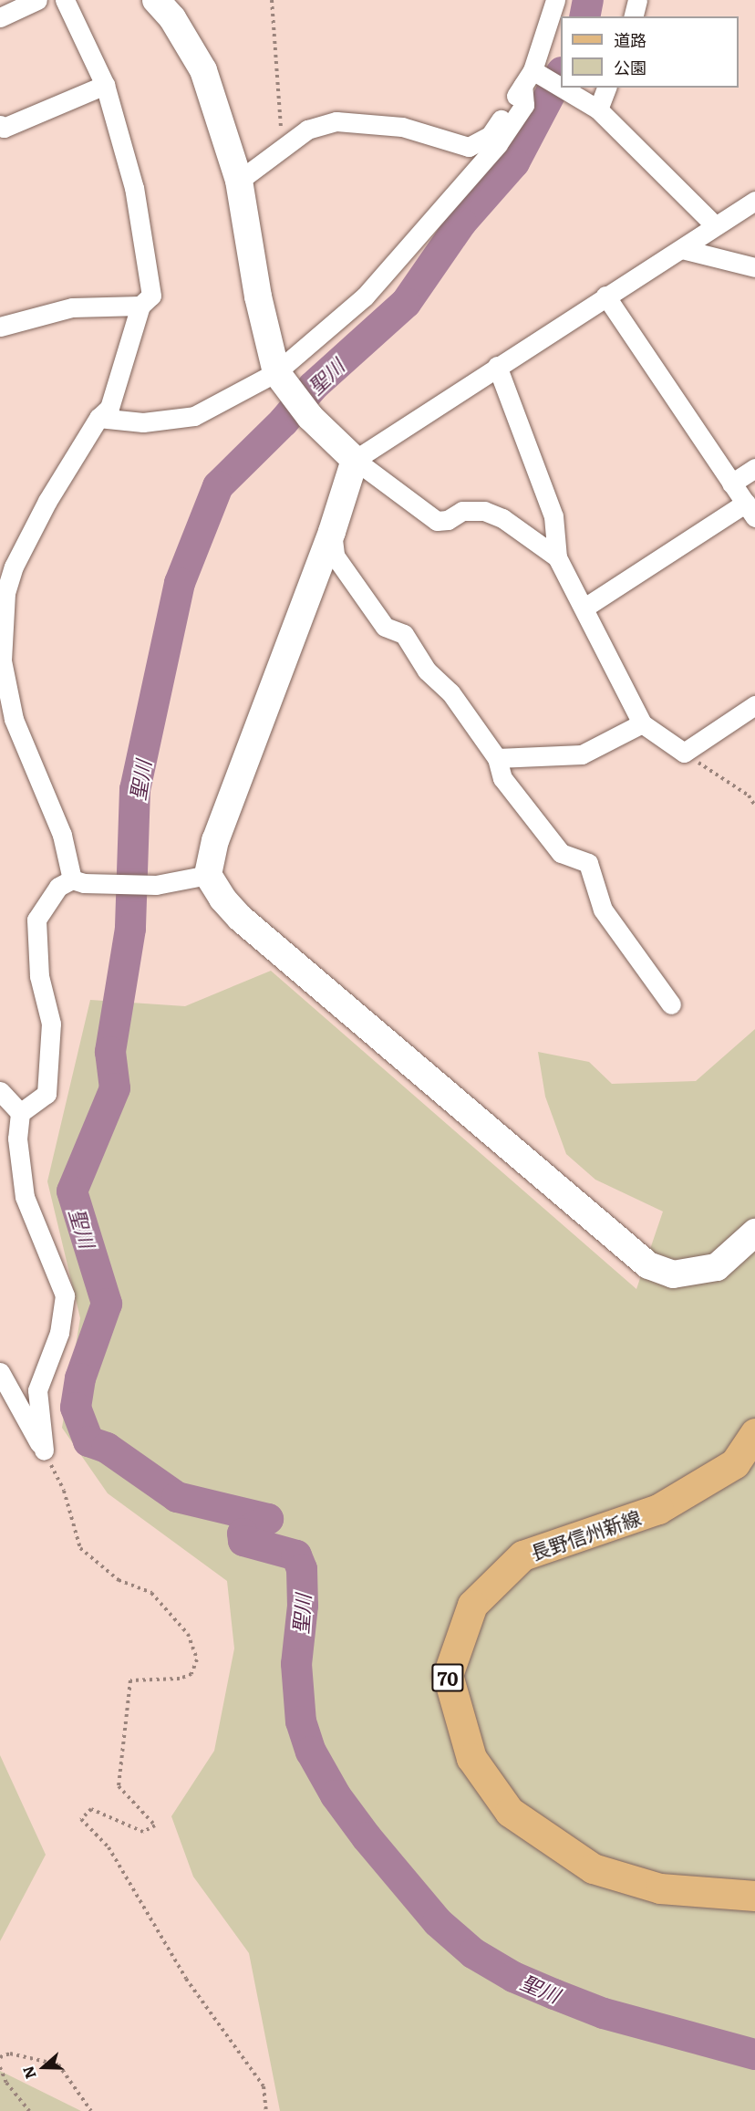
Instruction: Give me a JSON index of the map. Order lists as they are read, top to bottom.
{
  "streets": {
    "main road": ["長野信州新線", "70"]
  },
  "water": ["聖川"],
  "legend": ["道路", "公園"],
  "north": "left"
}
